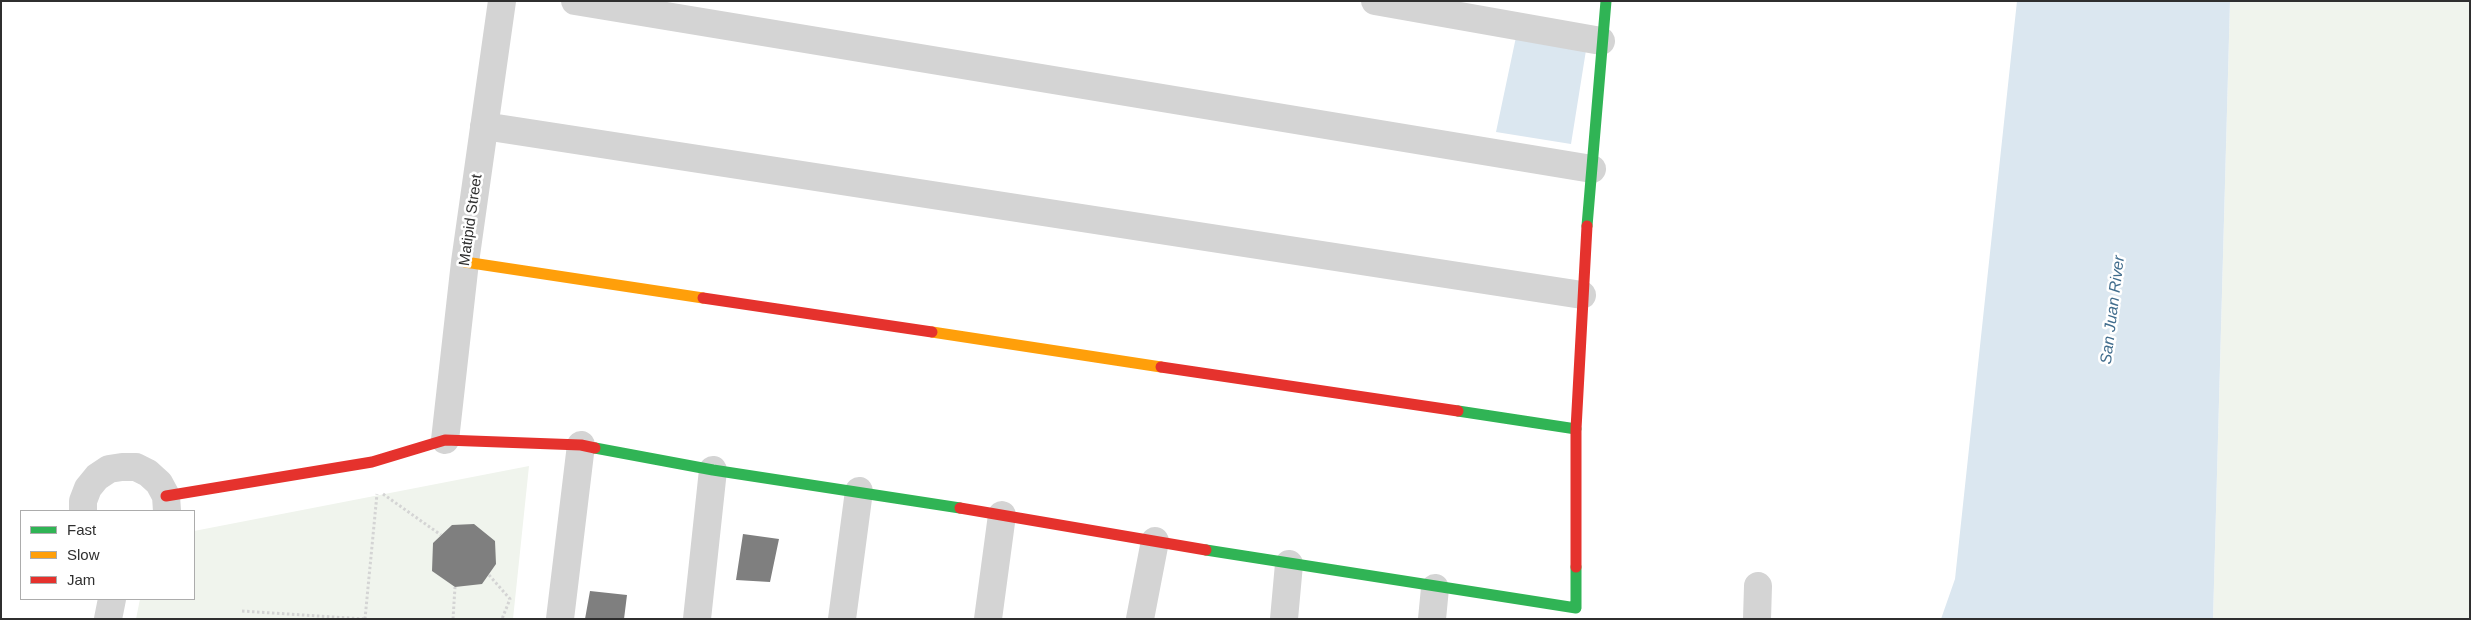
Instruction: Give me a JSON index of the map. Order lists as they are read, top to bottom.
{
  "streets": {
    "street": ["Matipid Street"]
  },
  "water": ["San Juan River"],
  "legend": ["Fast", "Slow", "Jam"]
}
